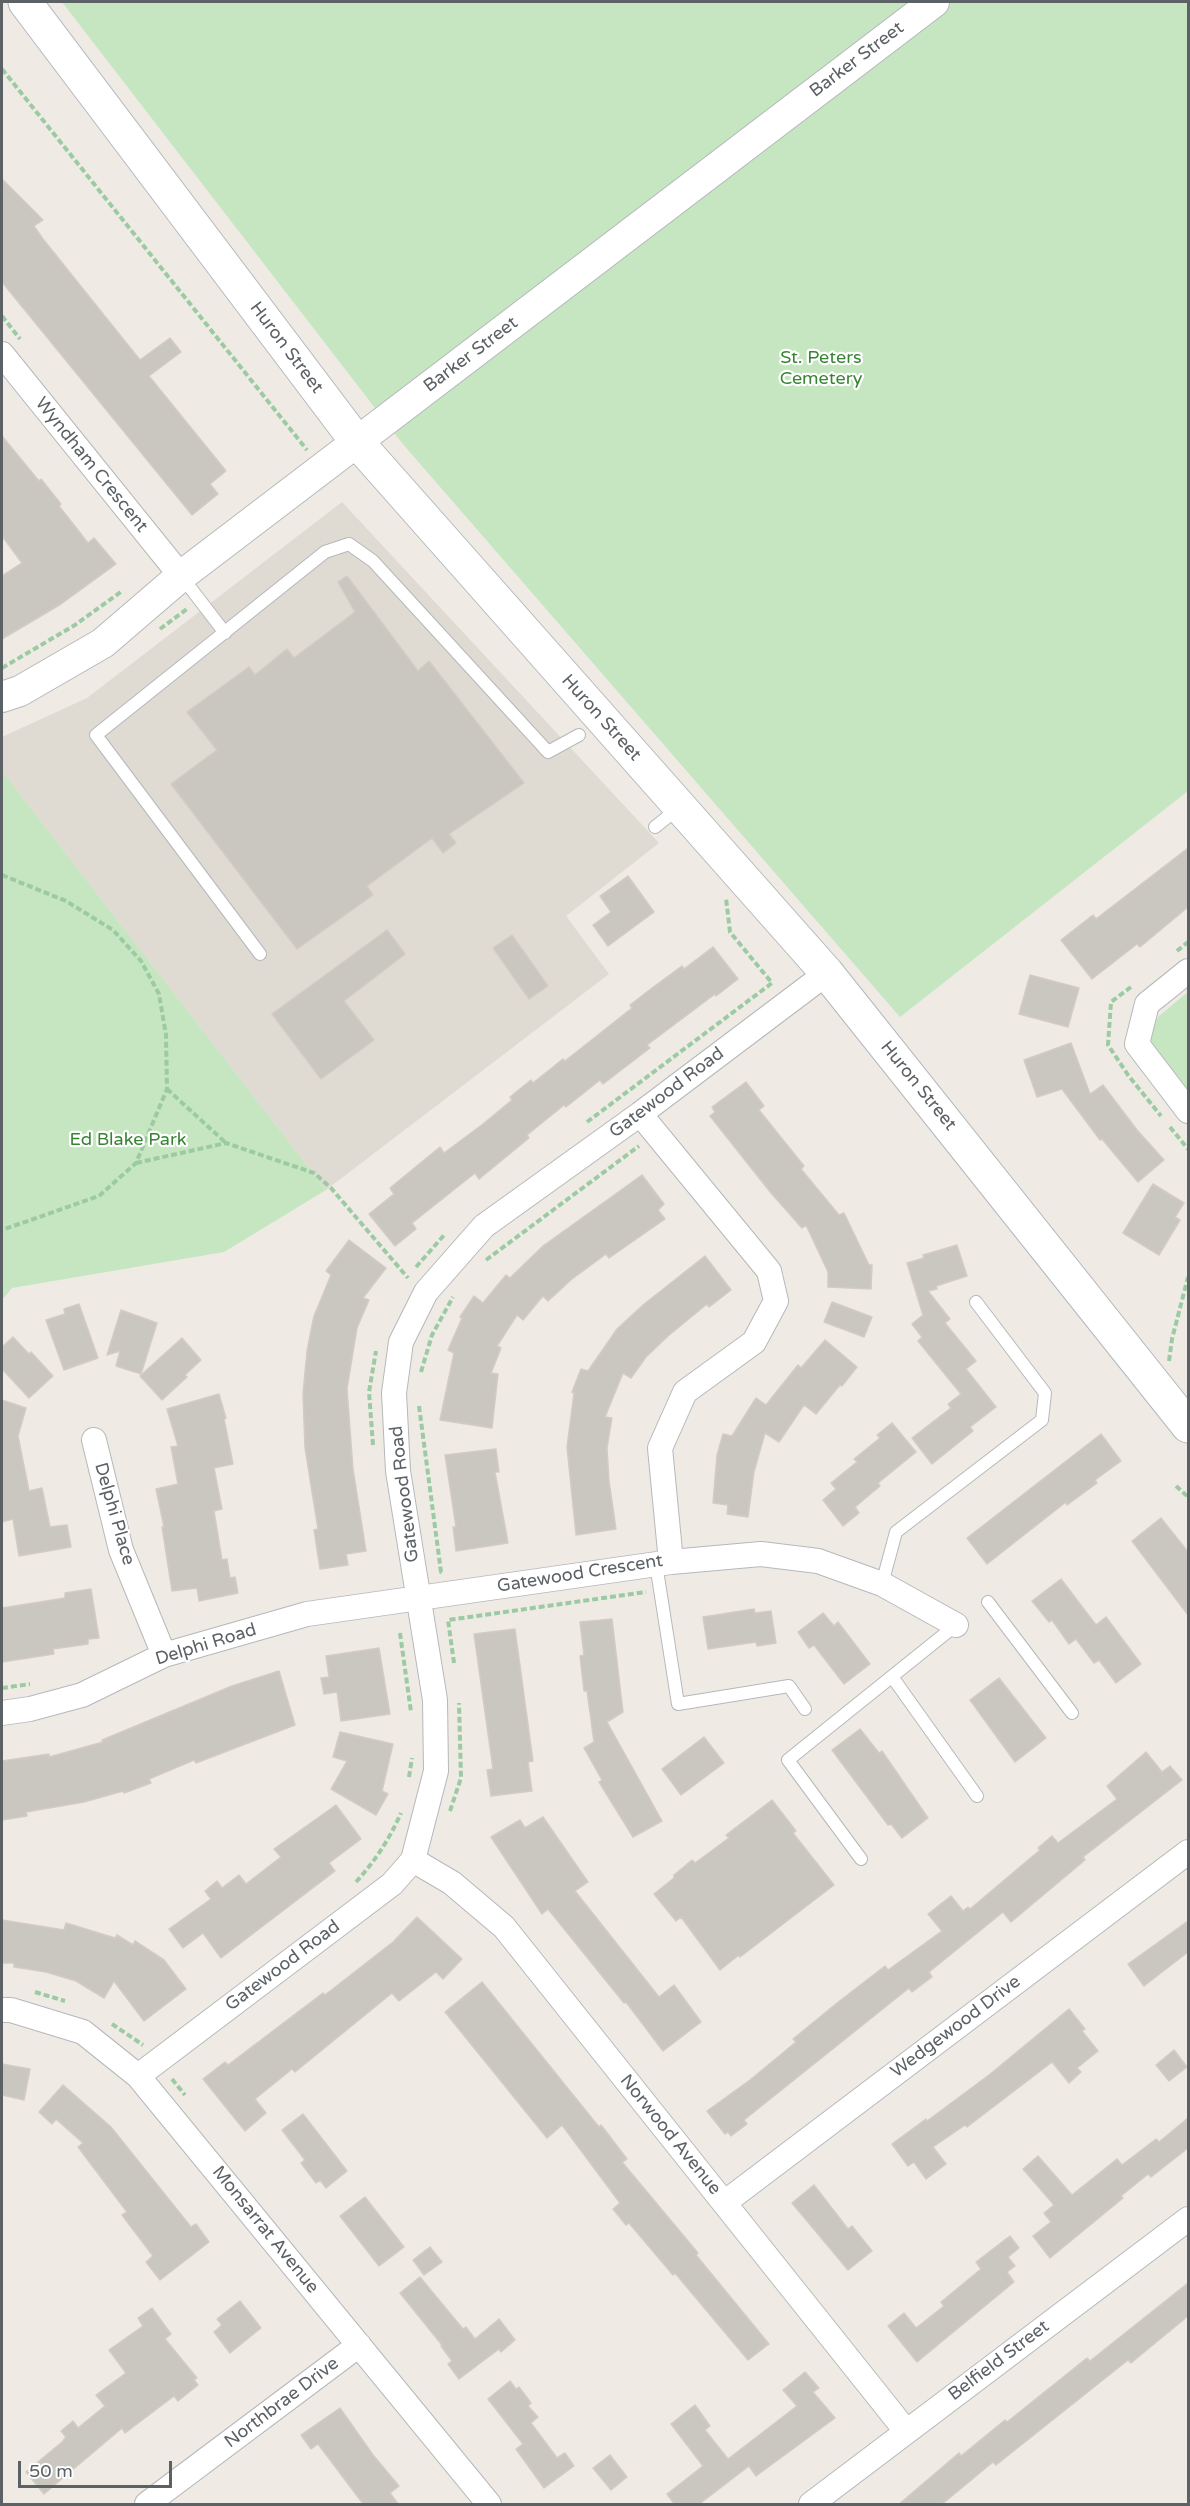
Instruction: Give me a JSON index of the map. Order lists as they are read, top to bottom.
{
  "streets": {
    "main road": ["Huron Street"],
    "street": [
      "Barker Street",
      "Wyndham Crescent",
      "Gatewood Road",
      "Delphi Place",
      "Gatewood Crescent",
      "Delphi Road",
      "Wedgewood Drive",
      "Norwood Avenue",
      "Monsarrat Avenue",
      "Belfield Street",
      "Northbrae Drive"
    ]
  },
  "crossings": [
    ["Barker Street", "Huron Street"],
    ["Barker Street", "Wyndham Crescent"],
    ["Huron Street", "Gatewood Road"],
    ["Gatewood Road", "Gatewood Crescent"],
    ["Gatewood Road", "Delphi Road"],
    ["Gatewood Road", "Norwood Avenue"],
    ["Gatewood Road", "Monsarrat Avenue"],
    ["Delphi Place", "Delphi Road"],
    ["Gatewood Crescent", "Delphi Road"],
    ["Wedgewood Drive", "Norwood Avenue"],
    ["Norwood Avenue", "Belfield Street"],
    ["Monsarrat Avenue", "Northbrae Drive"]
  ],
  "parks": ["St. Peters Cemetery", "Ed Blake Park"],
  "scale_bar": "50 m"
}
